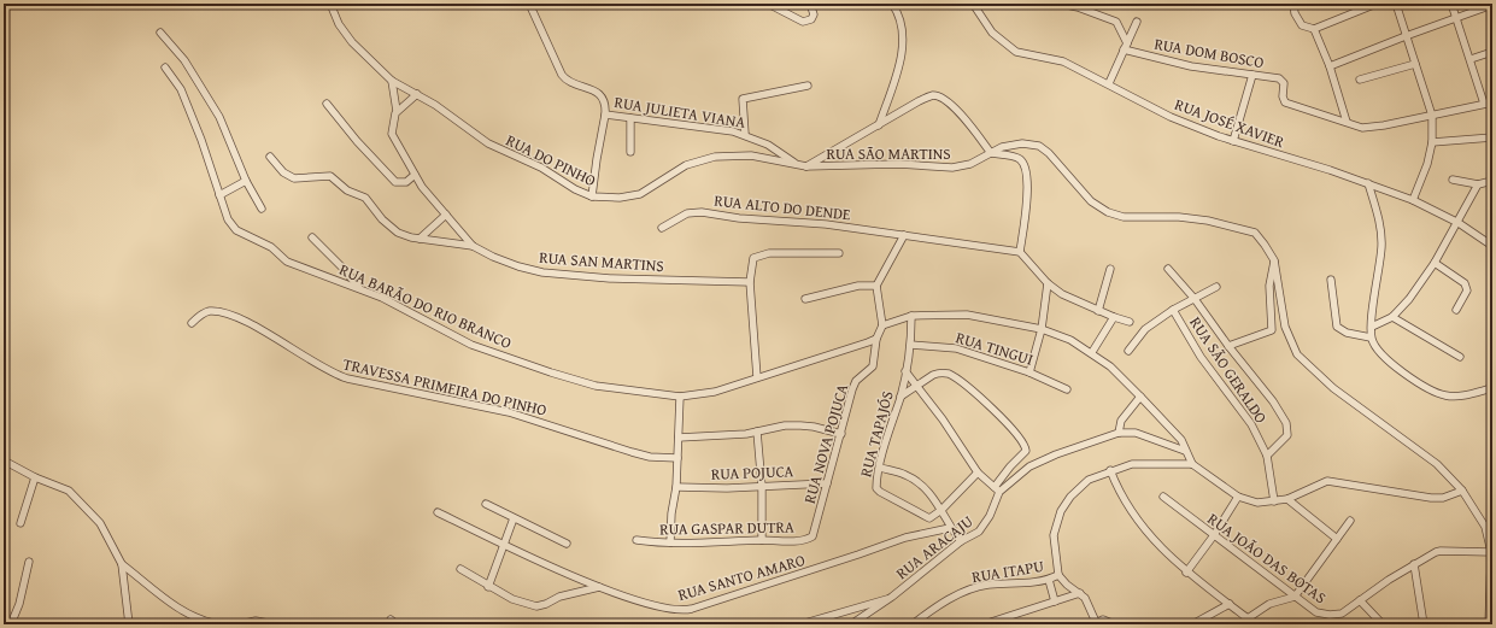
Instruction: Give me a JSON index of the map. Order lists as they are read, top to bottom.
{
  "streets": {
    "street": [
      "RUA DOM BOSCO",
      "RUA JULIETA VIANA",
      "RUA JOSÉ XAVIER",
      "RUA SÃO MARTINS",
      "RUA DO PINHO",
      "RUA ALTO DO DENDE",
      "RUA SAN MARTINS",
      "RUA BARÃO DO RIO BRANCO",
      "RUA TINGUI",
      "RUA SÃO GERALDO",
      "TRAVESSA PRIMEIRA DO PINHO",
      "RUA TAPAJÓS",
      "RUA NOVA POJUCA",
      "RUA POJUCA",
      "RUA GASPAR DUTRA",
      "RUA ARACAJU",
      "RUA JOÃO DAS BOTAS",
      "RUA ITAPU",
      "RUA SANTO AMARO"
    ]
  },
  "crossings": [
    ["RUA JULIETA VIANA", "RUA DO PINHO"],
    ["RUA SÃO MARTINS", "RUA DO PINHO"],
    ["RUA BARÃO DO RIO BRANCO", "RUA NOVA POJUCA"],
    ["RUA TINGUI", "RUA TAPAJÓS"],
    ["RUA NOVA POJUCA", "RUA POJUCA"],
    ["RUA NOVA POJUCA", "RUA GASPAR DUTRA"]
  ]
}
